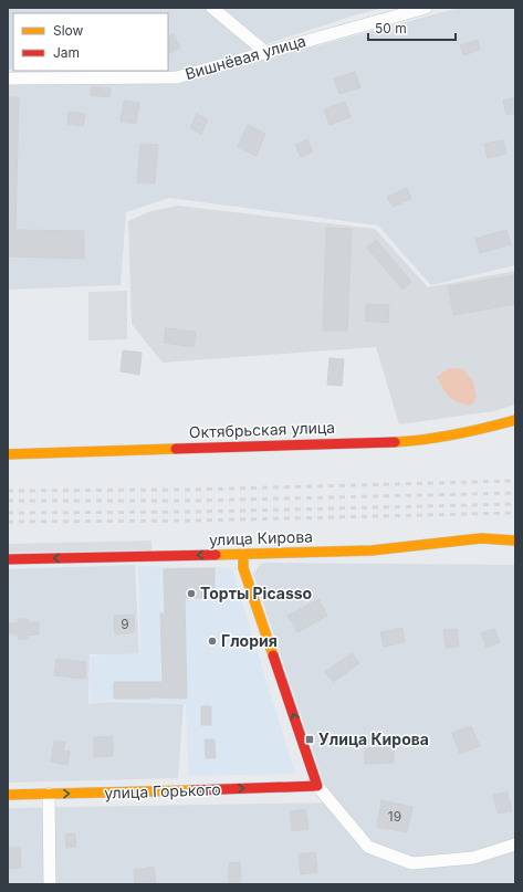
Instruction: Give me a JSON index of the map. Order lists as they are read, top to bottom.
{
  "streets": {
    "street": [
      "Вишнёвая улица",
      "Октябрьская улица",
      "улица Кирова",
      "улица Горького"
    ]
  },
  "one_way": ["улица Кирова", "улица Горького"],
  "places": {
    "other": ["Торты Picasso", "Глория"],
    "transit": ["Улица Кирова"]
  },
  "house_numbers": ["9", "19"],
  "legend": ["Slow", "Jam"],
  "scale_bar": "50 m"
}
